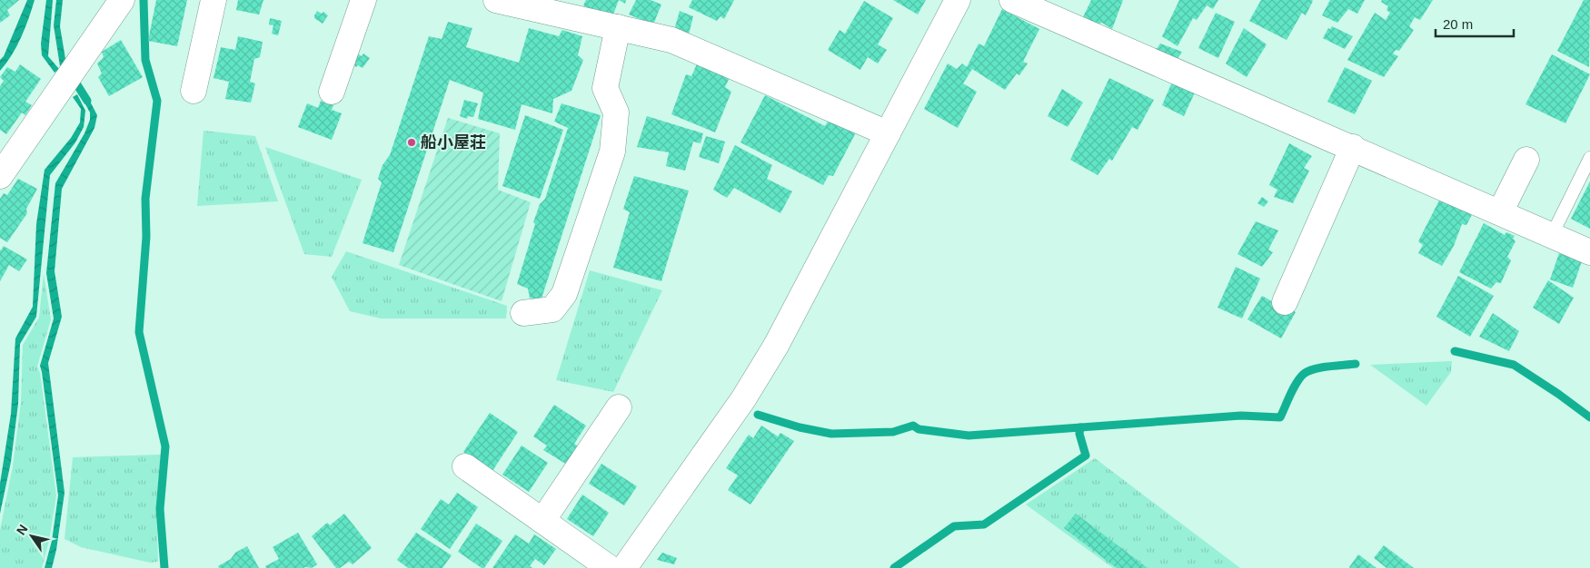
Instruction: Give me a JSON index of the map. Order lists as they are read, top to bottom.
{
  "places": ["船小屋荘"],
  "scale_bar": "20 m",
  "north": "top left"
}
